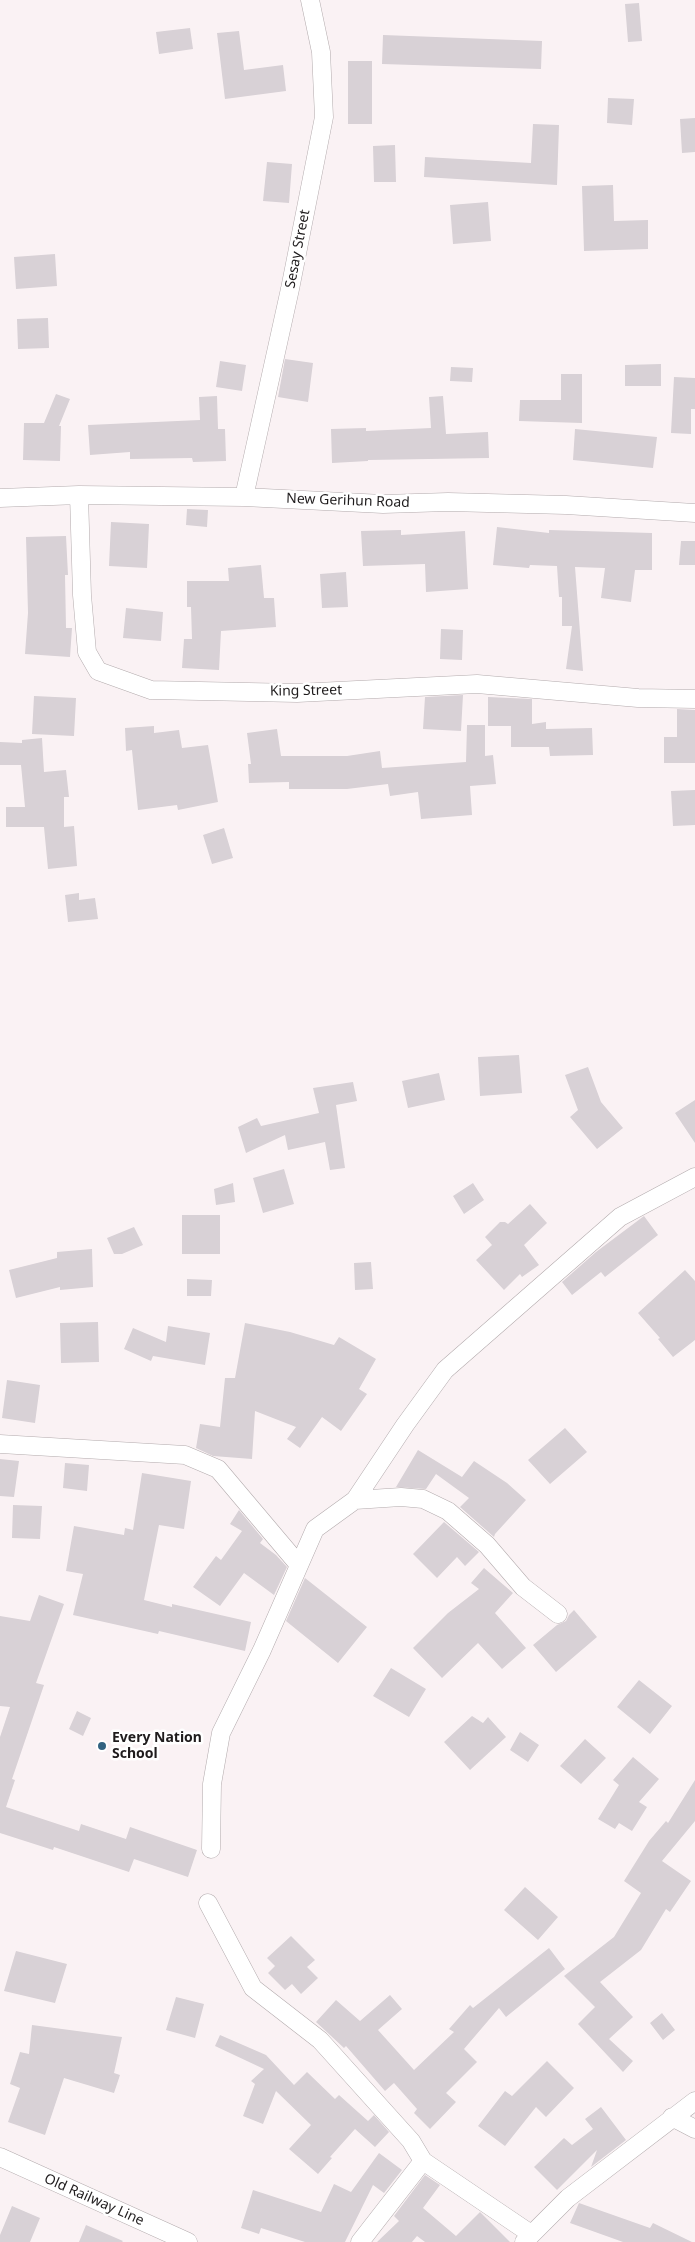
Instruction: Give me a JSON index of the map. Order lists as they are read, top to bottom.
{
  "streets": {
    "street": [
      "Sesay Street",
      "New Gerihun Road",
      "King Street",
      "Old Railway Line"
    ]
  },
  "crossings": [
    ["Sesay Street", "New Gerihun Road"],
    ["New Gerihun Road", "King Street"]
  ],
  "places": ["Every Nation School"]
}
